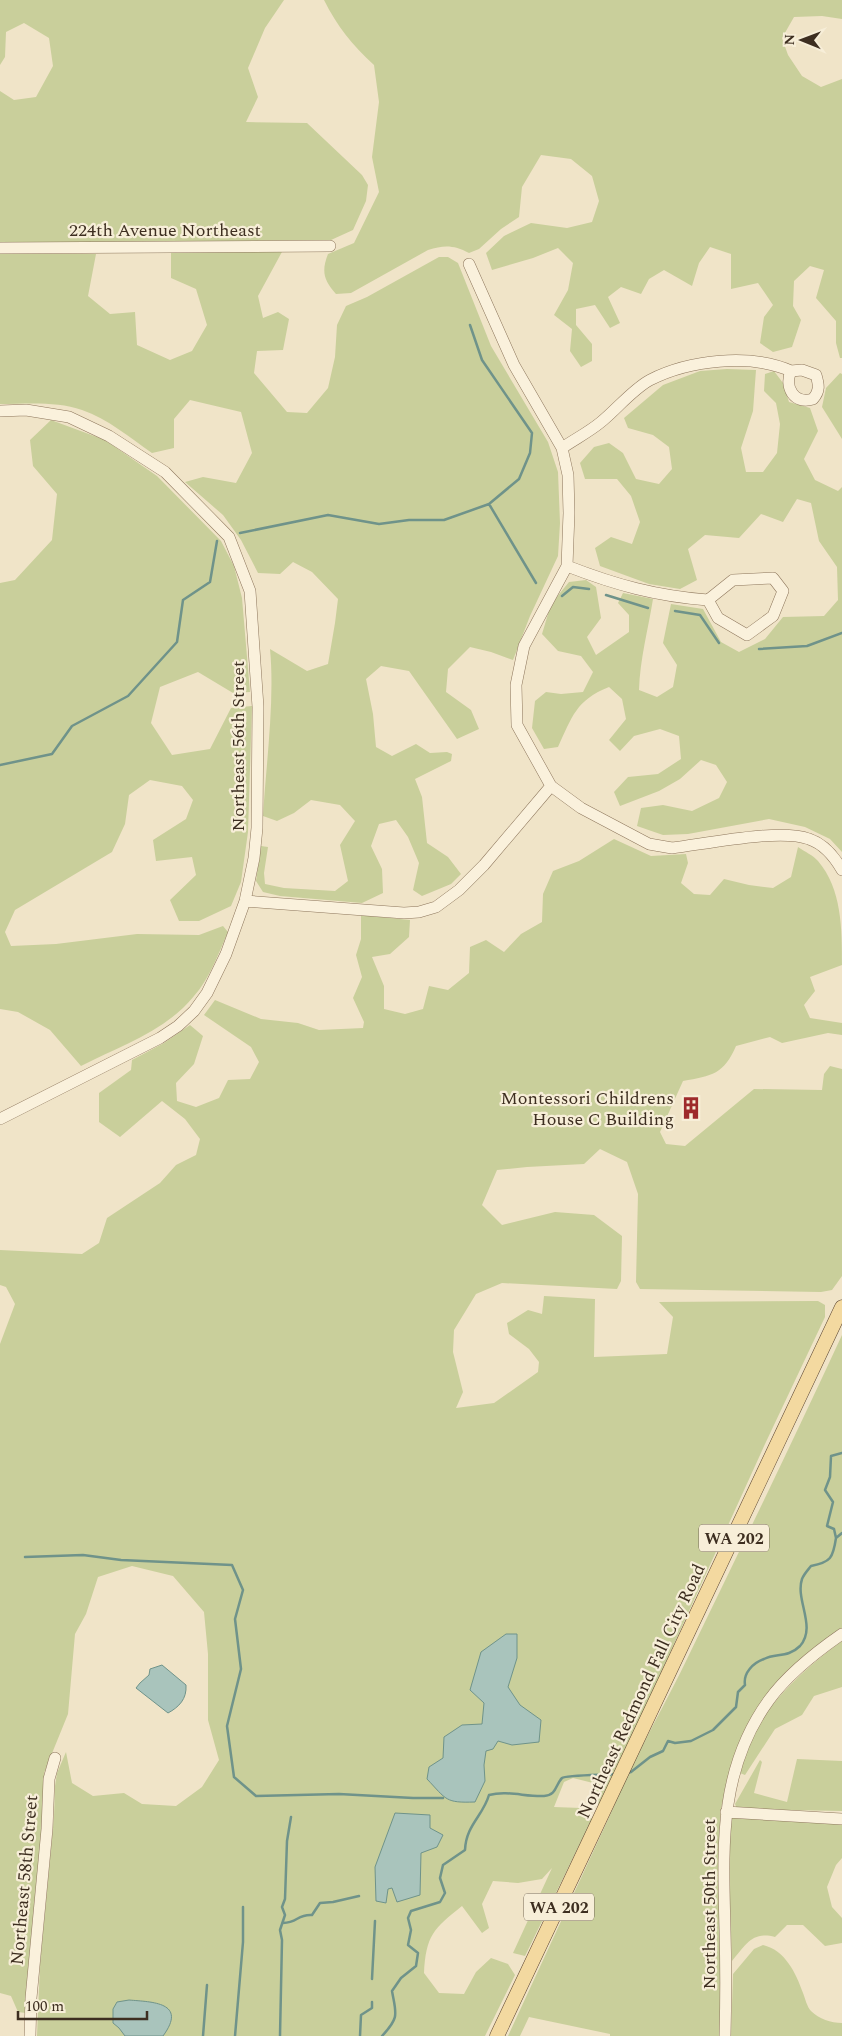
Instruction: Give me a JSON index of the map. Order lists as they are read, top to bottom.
{
  "streets": {
    "main road": ["WA 202", "Northeast Redmond Fall City Road"],
    "street": [
      "224th Avenue Northeast",
      "Northeast 56th Street",
      "Northeast 58th Street",
      "Northeast 50th Street"
    ]
  },
  "places": {
    "building": ["Montessori Childrens House C Building"]
  },
  "scale_bar": "100 m",
  "north": "left"
}
